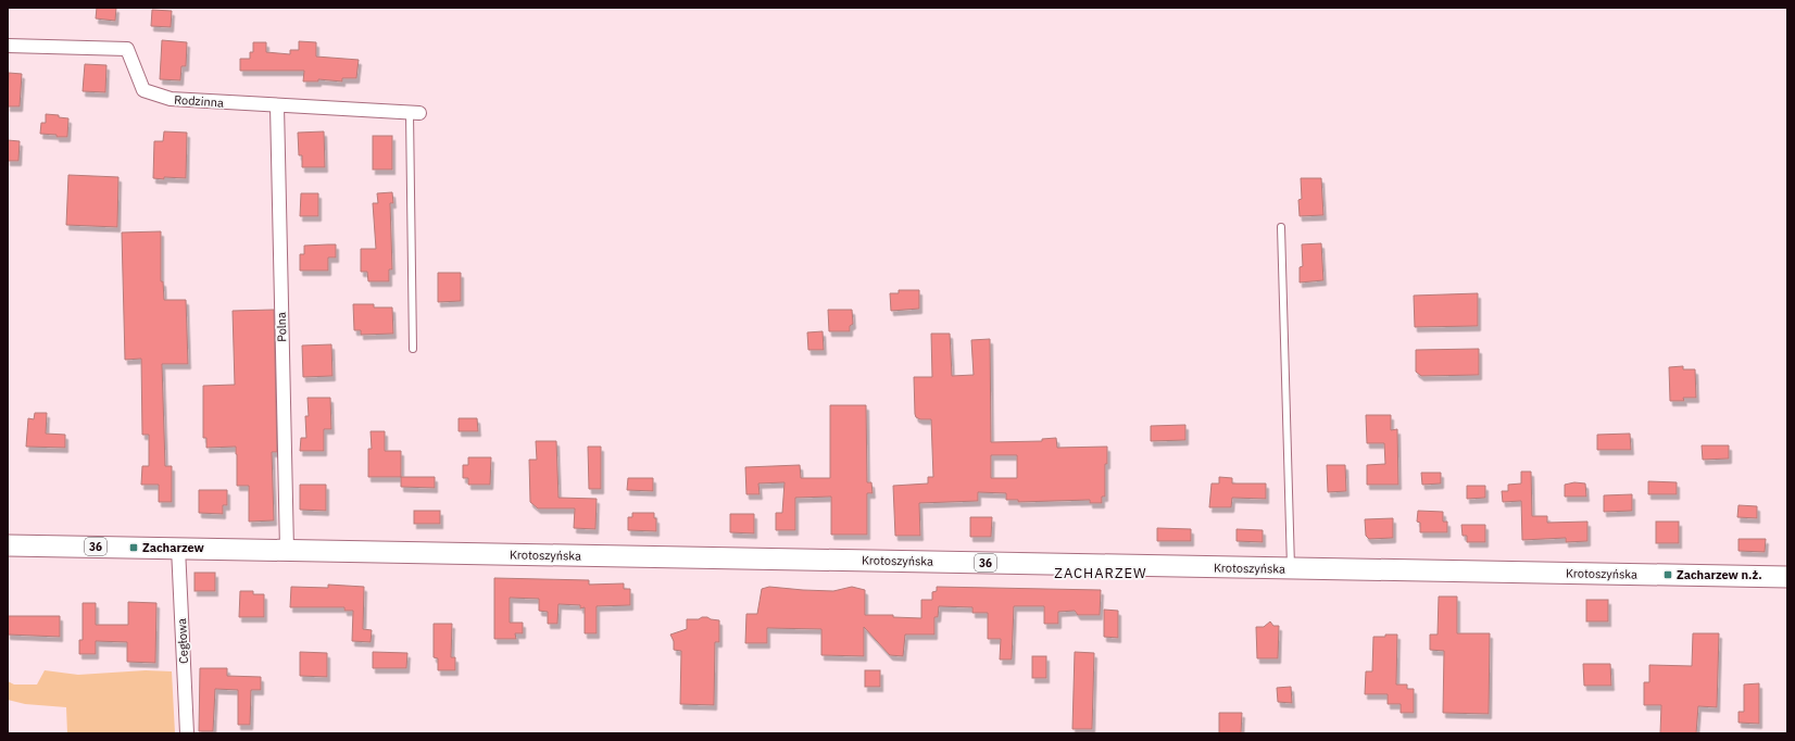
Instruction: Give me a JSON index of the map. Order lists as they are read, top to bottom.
{
  "streets": {
    "main road": ["36", "Krotoszyńska"],
    "street": ["Rodzinna", "Polna", "Cegłowa"]
  },
  "crossings": [
    ["Rodzinna", "Polna"],
    ["Polna", "Krotoszyńska"],
    ["Krotoszyńska", "Cegłowa"]
  ],
  "districts": ["ZACHARZEW"],
  "places": {
    "transit": ["Zacharzew", "Zacharzew n.ż."]
  }
}
